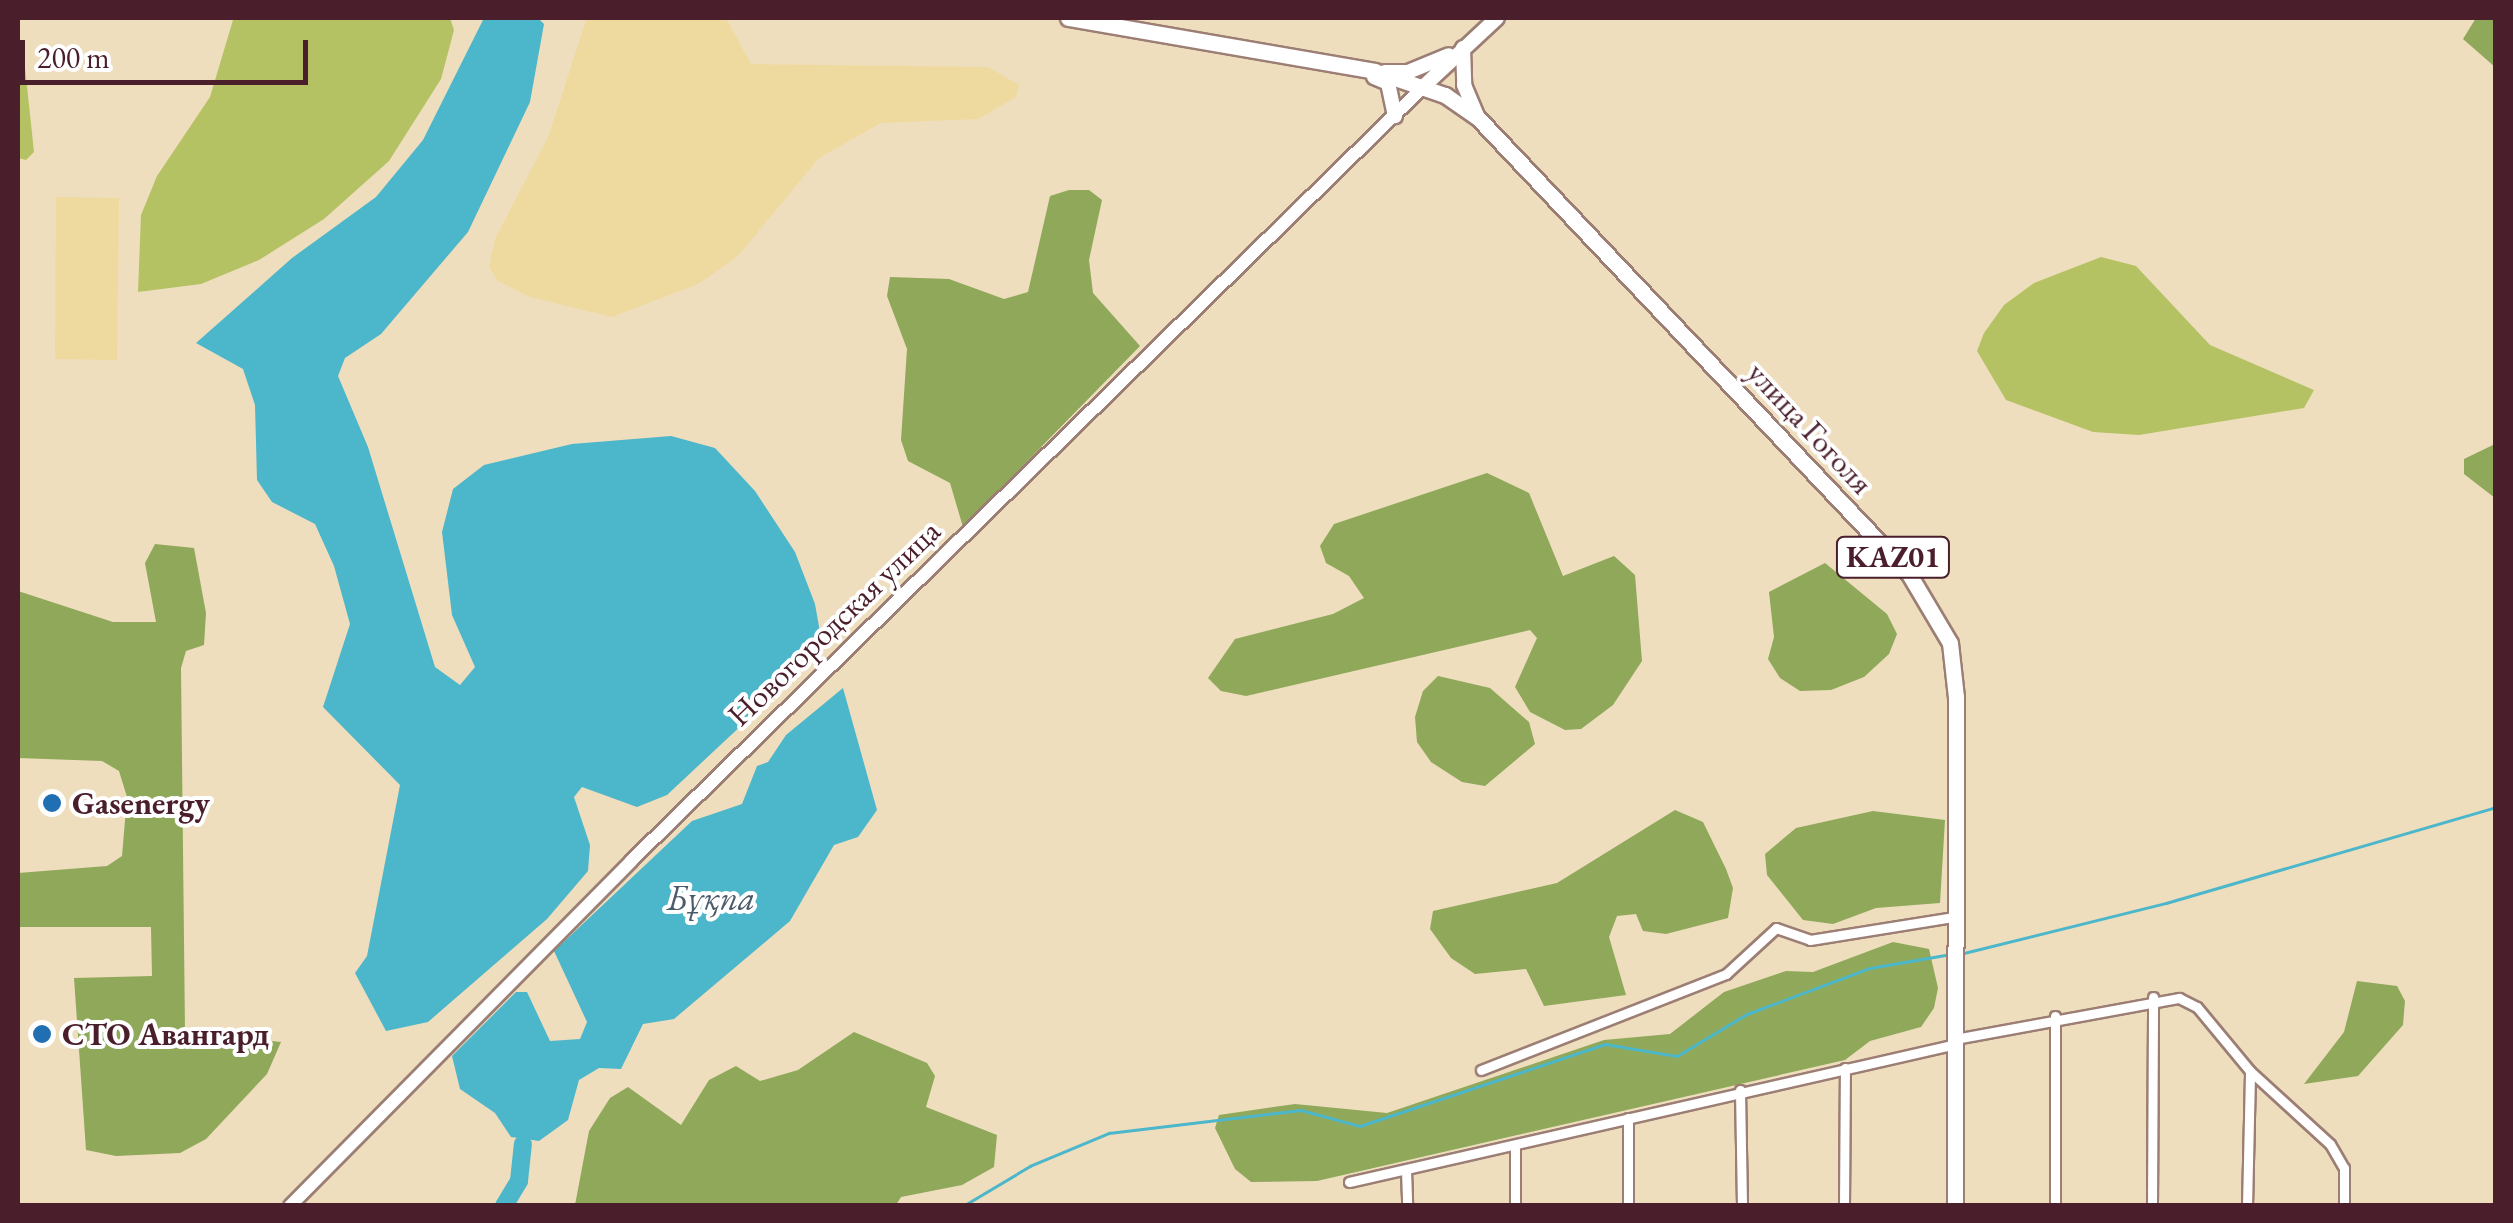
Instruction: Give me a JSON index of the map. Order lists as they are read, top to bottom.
{
  "streets": {
    "highway": ["улица Гоголя", "KАZ01"],
    "street": ["Новогородская улица"]
  },
  "crossings": [
    ["улица Гоголя", "Новогородская улица"]
  ],
  "water": ["Бұқпа"],
  "places": ["Gasenergy", "СТО Авангард"],
  "scale_bar": "200 m"
}
